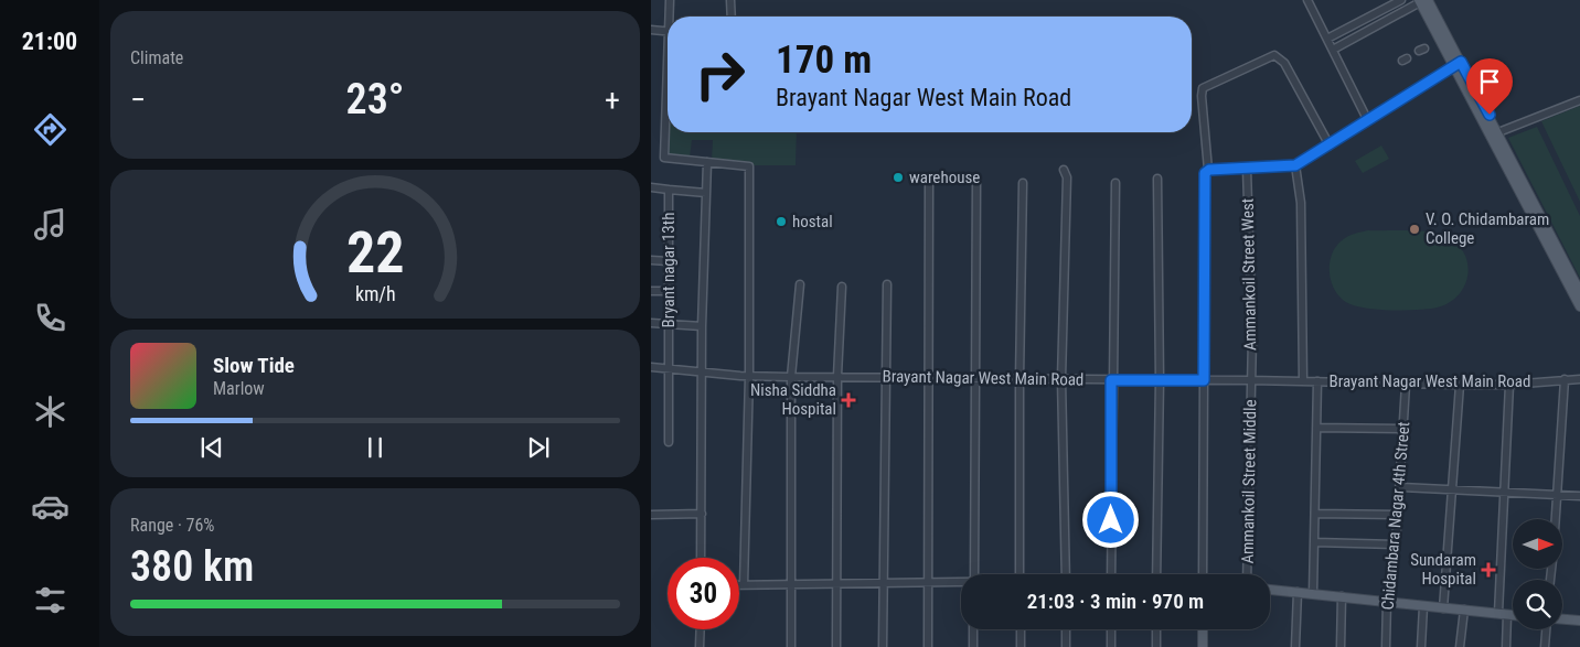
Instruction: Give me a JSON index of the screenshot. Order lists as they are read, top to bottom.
{
  "streets": {
    "street": [
      "Bryant nagar 13th",
      "Ammankoil Street West",
      "Brayant Nagar West Main Road",
      "Ammankoil Street Middle",
      "Chidambara Nagar 4th Street"
    ]
  },
  "crossings": [
    ["Bryant nagar 13th", "Brayant Nagar West Main Road"],
    ["Ammankoil Street West", "Brayant Nagar West Main Road"],
    ["Ammankoil Street West", "Ammankoil Street Middle"],
    ["Brayant Nagar West Main Road", "Ammankoil Street Middle"],
    ["Brayant Nagar West Main Road", "Chidambara Nagar 4th Street"]
  ],
  "places": {
    "other": ["warehouse", "hostal", "V. O. Chidambaram College"],
    "health": ["Nisha Siddha Hospital", "Sundaram Hospital"]
  },
  "north": "right",
  "page": {
    "tabs": "21:00",
    "tile": [
      "Climate",
      ["Range · 76%", "380 km"]
    ],
    "turn": ["170 m", "Brayant Nagar West Main Road"],
    "heat": ["−", "23°", "+"],
    "song": ["Slow Tide", "Marlow"],
    "limit": "30",
    "trip": "21:03 · 3 min · 970 m",
    "gauge": ["22", "km/h"]
  }
}
